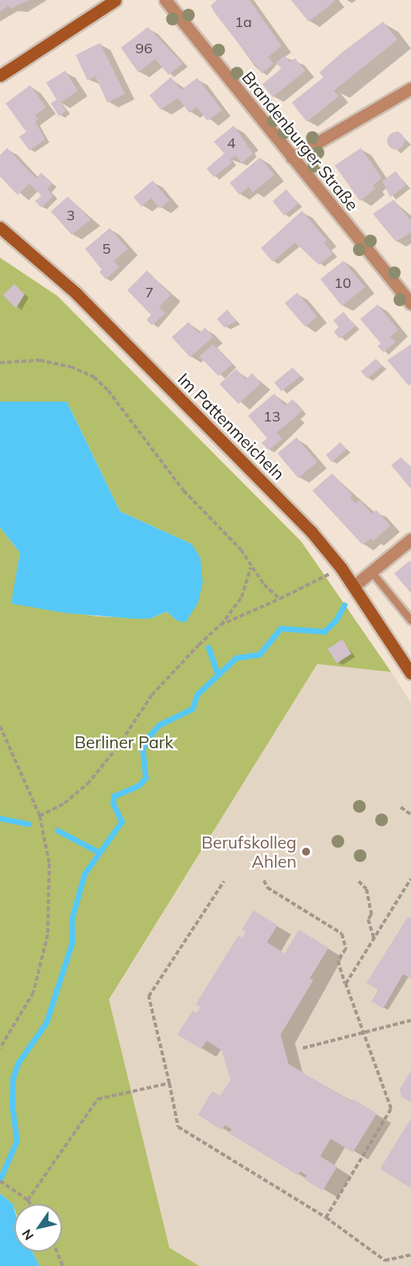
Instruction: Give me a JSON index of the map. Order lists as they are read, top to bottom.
{
  "streets": {
    "street": ["Brandenburger Straße", "Im Pattenmeicheln"]
  },
  "parks": ["Berliner Park"],
  "places": ["Berufskolleg Ahlen"],
  "house_numbers": [
    "1a",
    "96",
    "4",
    "3",
    "5",
    "10",
    "7",
    "13"
  ],
  "north": "bottom left"
}
